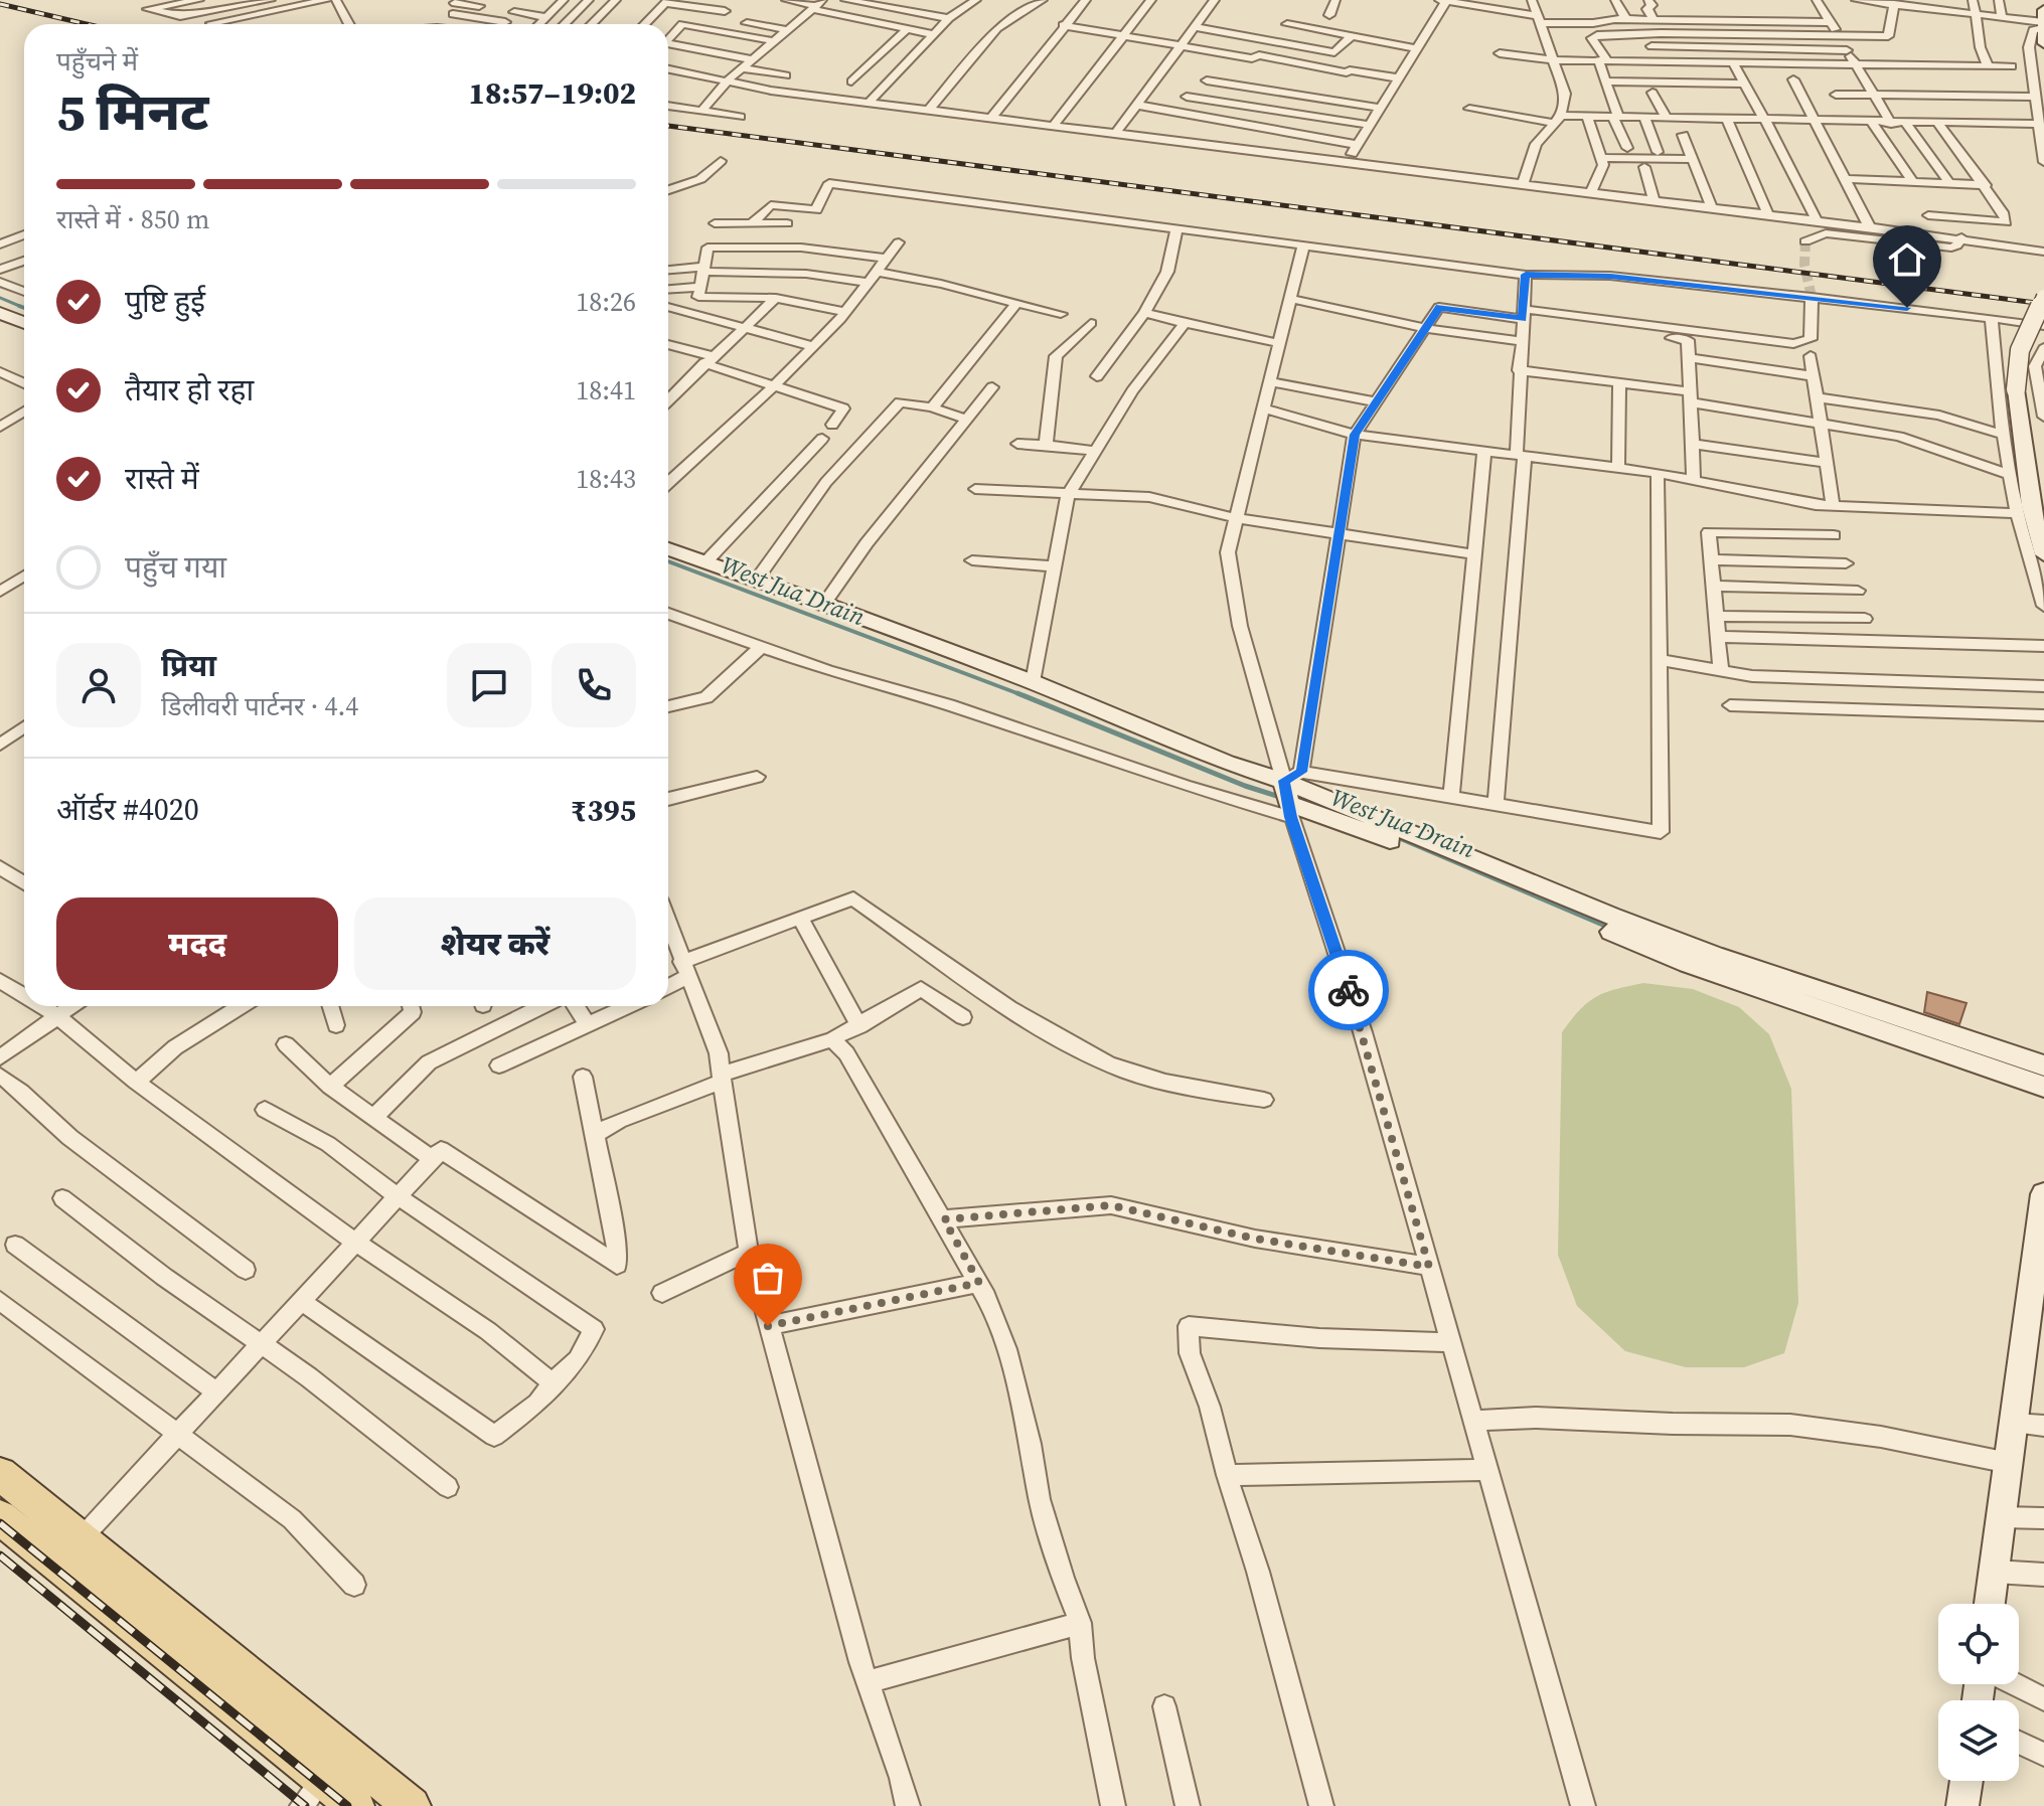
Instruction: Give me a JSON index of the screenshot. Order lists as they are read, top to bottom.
{
  "water": ["West Jua Drain"],
  "page": {
    "heading": ["5 मिनट", "पहुँचने में", "18:57–19:02"],
    "panel": [
      "प्रिया",
      "डिलीवरी पार्टनर · 4.4",
      "ऑर्डर #4020",
      "₹395"
    ],
    "bar": "रास्ते में · 850 m",
    "list": [
      ["पुष्टि हुई", "18:26"],
      ["तैयार हो रहा", "18:41"],
      ["रास्ते में", "18:43"],
      "पहुँच गया"
    ],
    "buttons": ["मदद", "शेयर करें"]
  }
}
